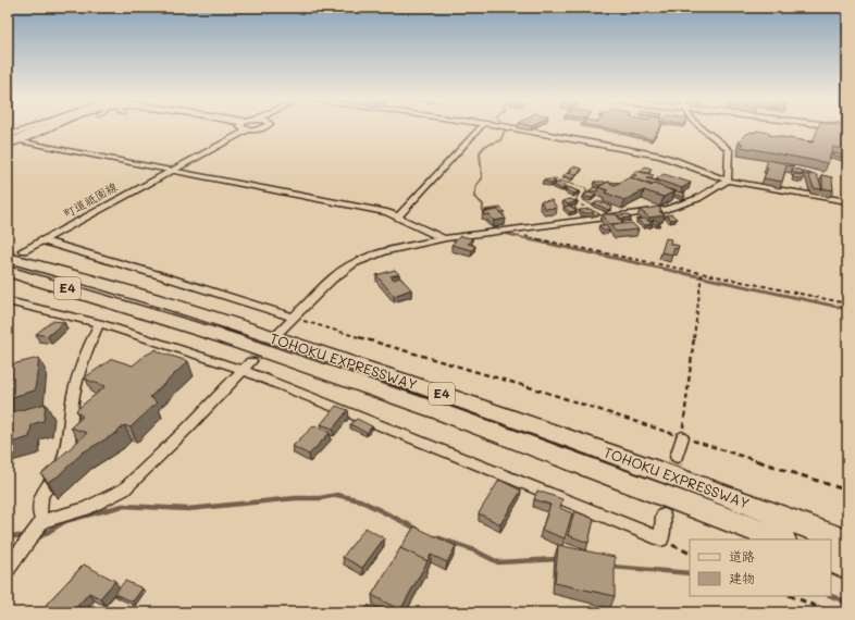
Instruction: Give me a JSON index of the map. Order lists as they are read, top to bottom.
{
  "streets": {
    "highway": ["E4", "TOHOKU EXPRESSWAY"],
    "street": ["町道祗園線"]
  },
  "crossings": [
    ["町道祗園線", "TOHOKU EXPRESSWAY"]
  ],
  "legend": ["道路", "建物"]
}
